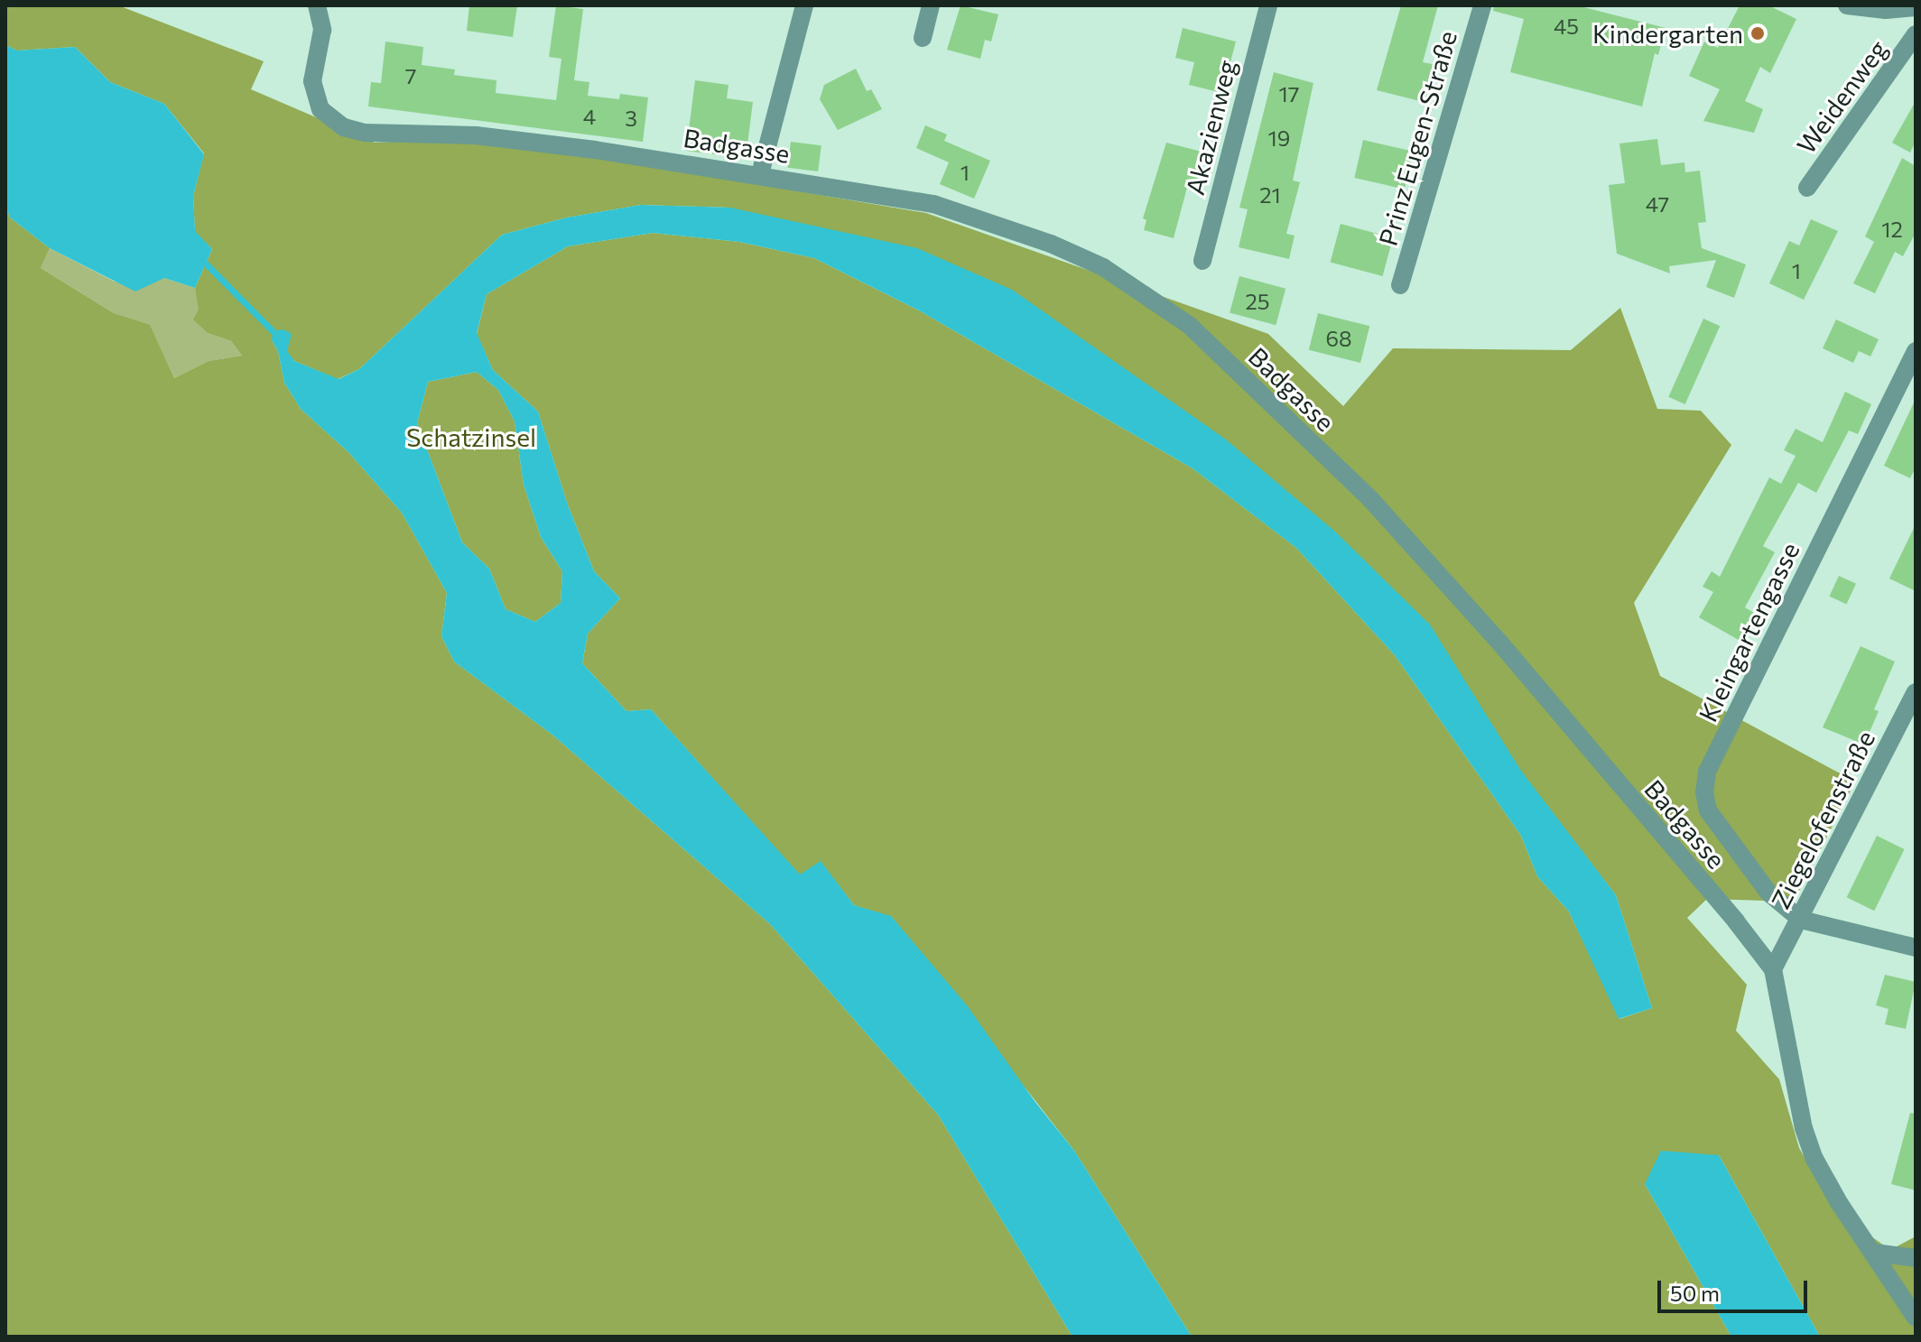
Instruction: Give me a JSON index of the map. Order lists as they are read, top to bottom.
{
  "streets": {
    "street": [
      "Weidenweg",
      "Akazienweg",
      "Prinz Eugen-Straße",
      "Badgasse",
      "Kleingartengasse",
      "Ziegelofenstraße"
    ]
  },
  "crossings": [
    ["Badgasse", "Ziegelofenstraße"],
    ["Kleingartengasse", "Ziegelofenstraße"]
  ],
  "parks": ["Schatzinsel"],
  "places": ["Kindergarten"],
  "house_numbers": [
    "45",
    "7",
    "17",
    "4",
    "3",
    "19",
    "1",
    "21",
    "47",
    "12",
    "1",
    "25",
    "68"
  ],
  "scale_bar": "50 m"
}
